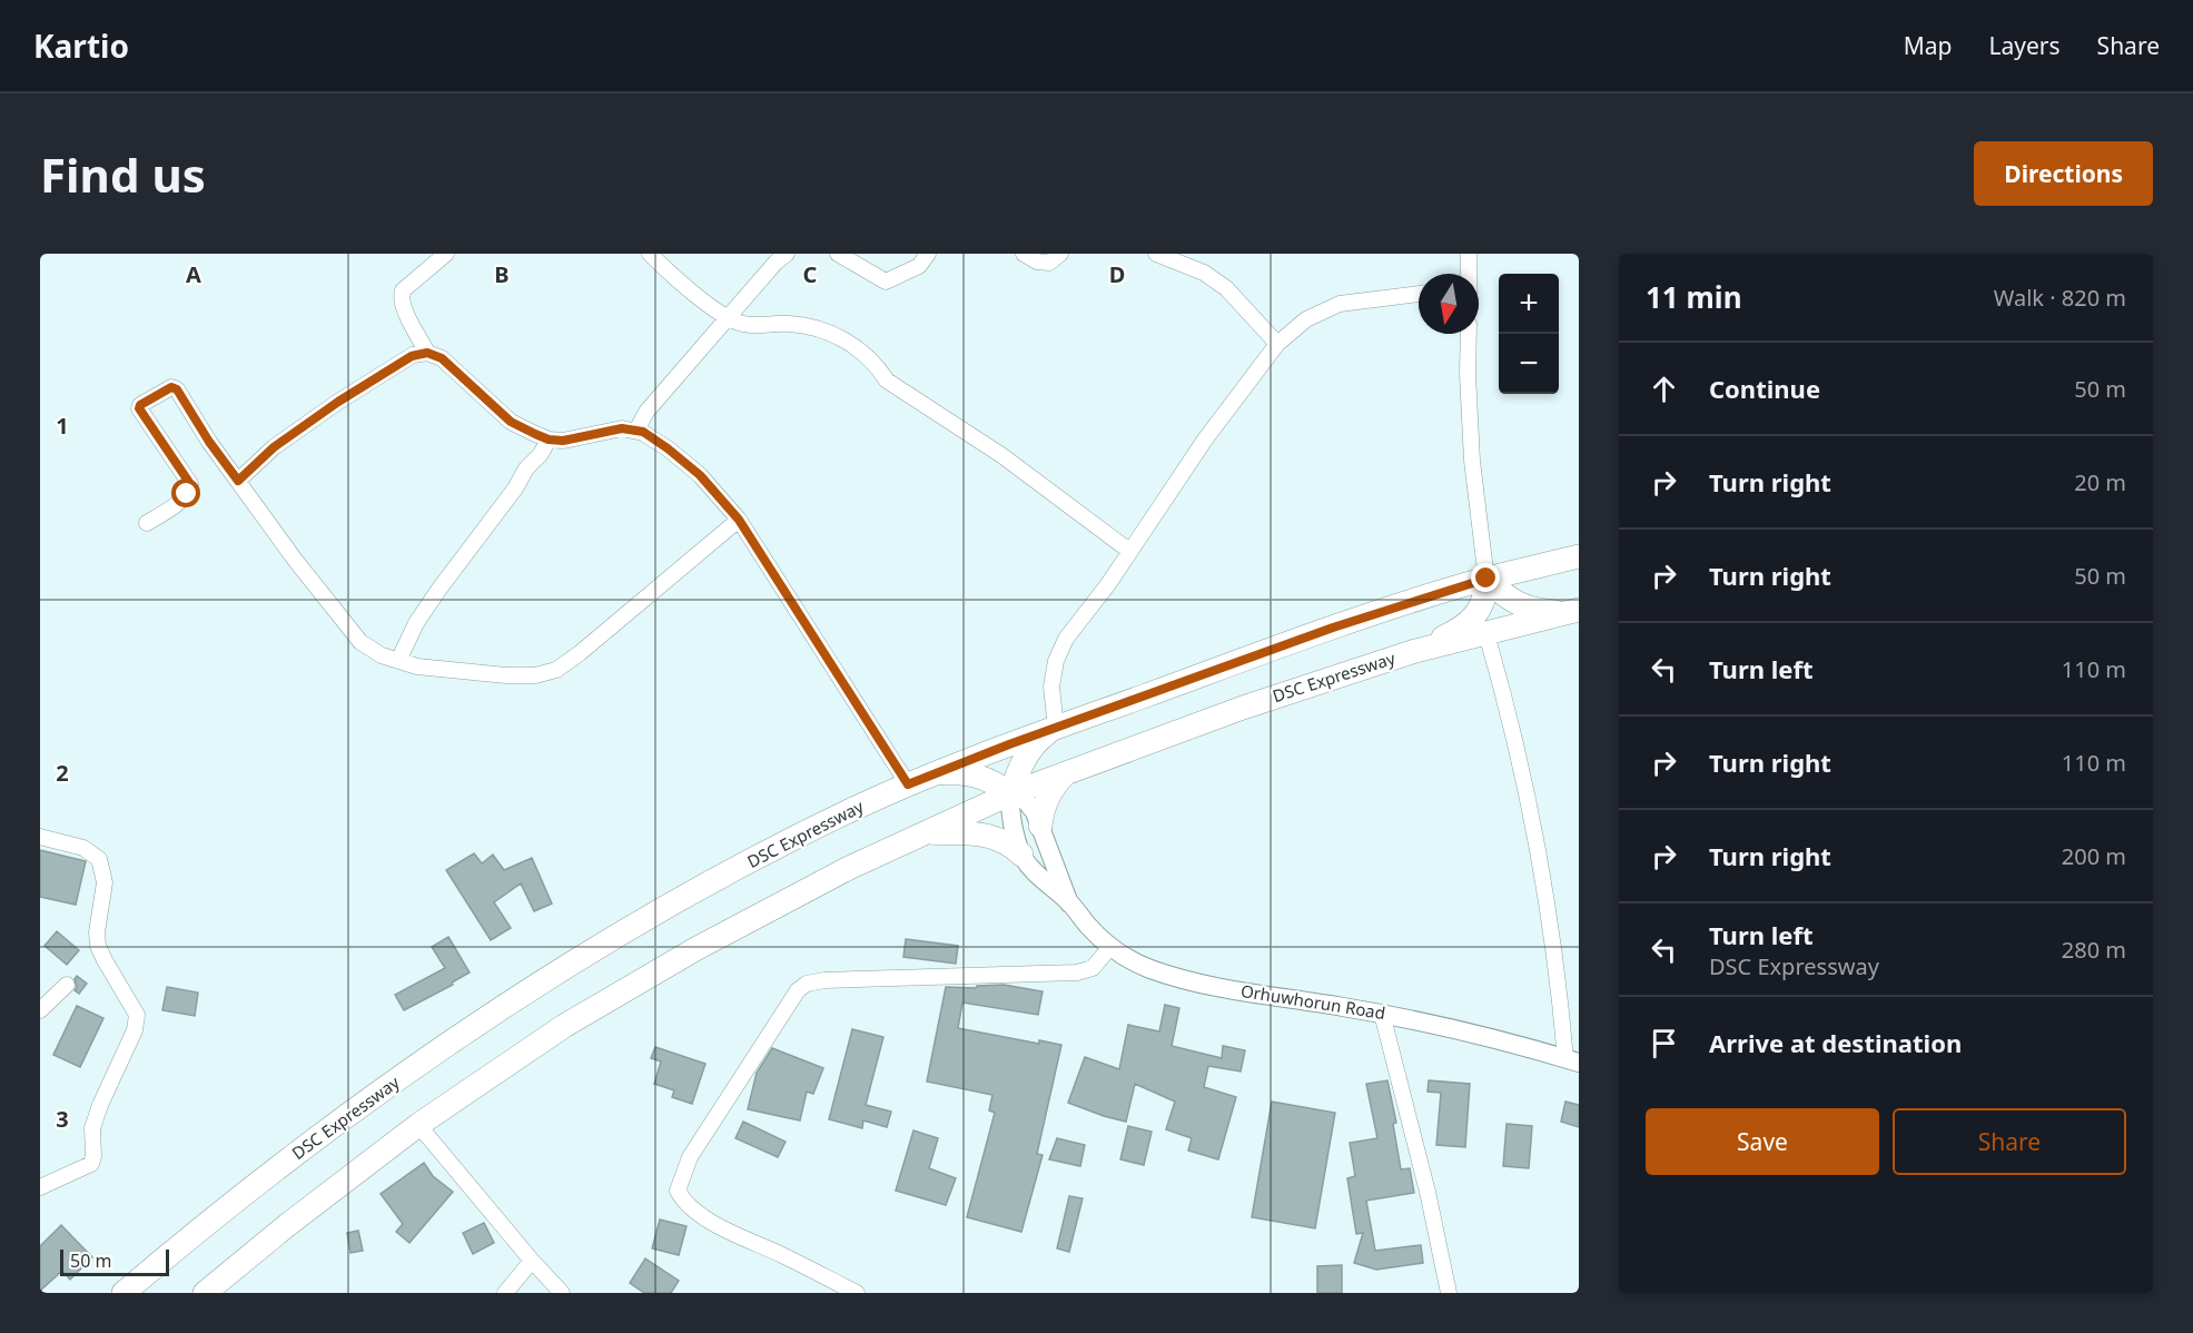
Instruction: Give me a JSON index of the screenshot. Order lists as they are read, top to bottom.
{
  "streets": {
    "main road": ["DSC Expressway"],
    "street": ["Orhuwhorun Road"]
  },
  "scale_bar": "50 m",
  "north": "bottom",
  "page": {
    "header": "Kartio",
    "nav": ["Map", "Layers", "Share"],
    "buttons": [
      "Directions",
      ["Save", "Share"]
    ],
    "title": "Find us",
    "heading": ["11 min", "Walk · 820 m"],
    "map_buttons": ["+", "−"],
    "list": [
      ["Continue", "50 m"],
      ["Turn right", "20 m"],
      ["Turn right", "50 m"],
      ["Turn left", "110 m"],
      ["Turn right", "110 m"],
      ["Turn right", "200 m"],
      ["Turn left", "DSC Expressway", "280 m"],
      "Arrive at destination"
    ],
    "scale": "50 m"
  },
  "grid": {
    "columns": [
      "A",
      "B",
      "C",
      "D"
    ],
    "rows": ["1", "2", "3"]
  }
}
